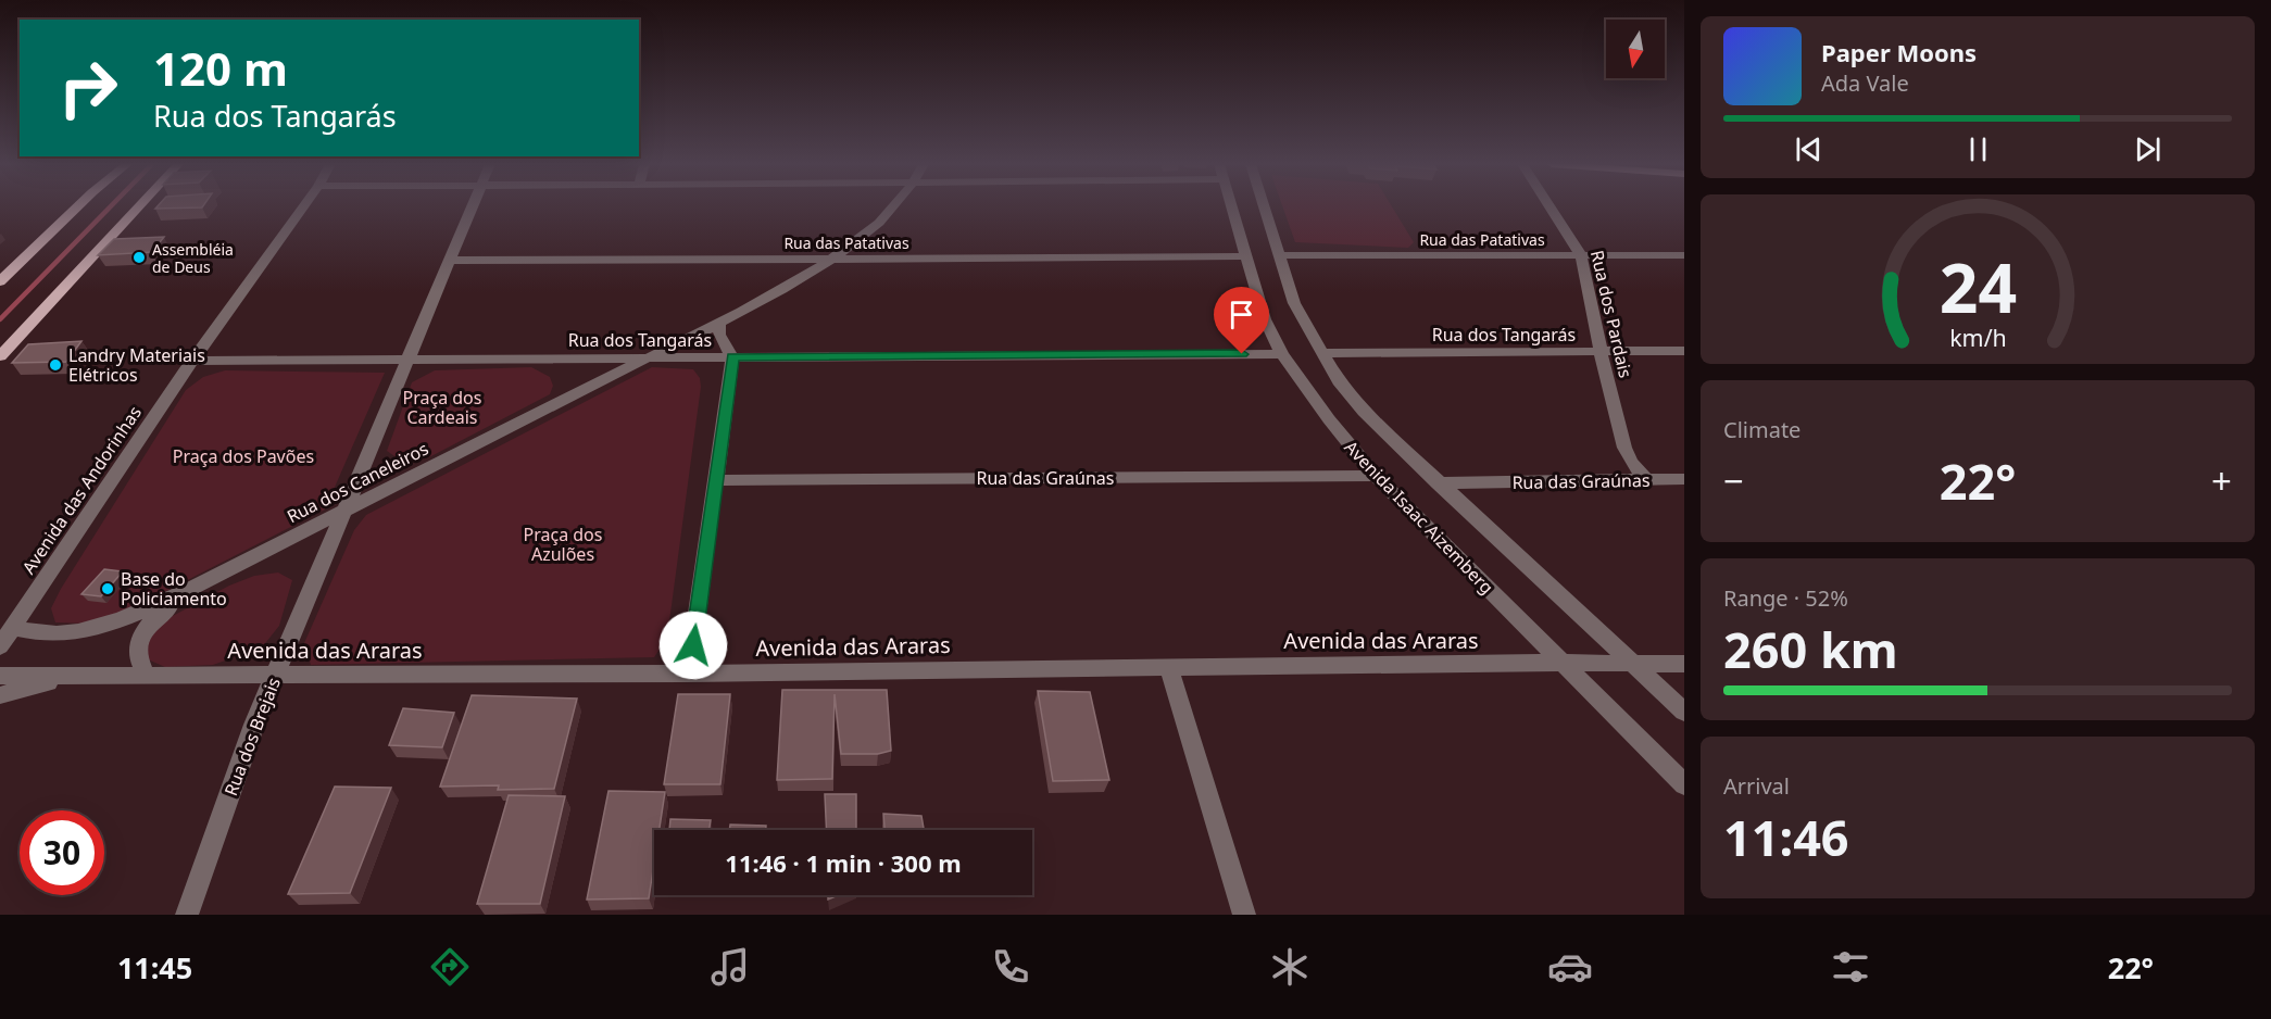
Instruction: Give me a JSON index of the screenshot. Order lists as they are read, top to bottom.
{
  "streets": {
    "street": [
      "Rua das Patativas",
      "Rua dos Pardais",
      "Rua dos Tangarás",
      "Rua das Graúnas",
      "Rua dos Caneleiros",
      "Avenida das Andorinhas",
      "Avenida Isaac Aizemberg",
      "Avenida das Araras",
      "Rua dos Brejais"
    ]
  },
  "crossings": [
    ["Rua das Patativas", "Rua dos Pardais"],
    ["Rua das Patativas", "Rua dos Caneleiros"],
    ["Rua das Patativas", "Avenida Isaac Aizemberg"],
    ["Rua das Patativas", "Rua dos Brejais"],
    ["Rua dos Pardais", "Rua dos Tangarás"],
    ["Rua dos Pardais", "Rua das Graúnas"],
    ["Rua dos Tangarás", "Rua dos Caneleiros"],
    ["Rua dos Tangarás", "Avenida das Andorinhas"],
    ["Rua dos Tangarás", "Avenida Isaac Aizemberg"],
    ["Rua dos Tangarás", "Rua dos Brejais"],
    ["Rua das Graúnas", "Avenida Isaac Aizemberg"],
    ["Rua dos Caneleiros", "Avenida das Andorinhas"],
    ["Rua dos Caneleiros", "Rua dos Brejais"],
    ["Avenida Isaac Aizemberg", "Avenida das Araras"],
    ["Avenida das Araras", "Rua dos Brejais"]
  ],
  "parks": ["Praça dos Cardeais", "Praça dos Pavões", "Praça dos Azulões"],
  "places": ["Assembléia de Deus", "Landry Materiais Elétricos", "Base do Policiamento"],
  "north": "bottom",
  "page": {
    "turn": ["120 m", "Rua dos Tangarás"],
    "song": ["Paper Moons", "Ada Vale"],
    "tile": [
      "Climate",
      ["Range · 52%", "260 km"],
      ["Arrival", "11:46"]
    ],
    "heat": ["−", "22°", "+"],
    "limit": "30",
    "trip": "11:46 · 1 min · 300 m",
    "tabs": ["11:45", "22°"],
    "gauge": ["24", "km/h"]
  }
}
